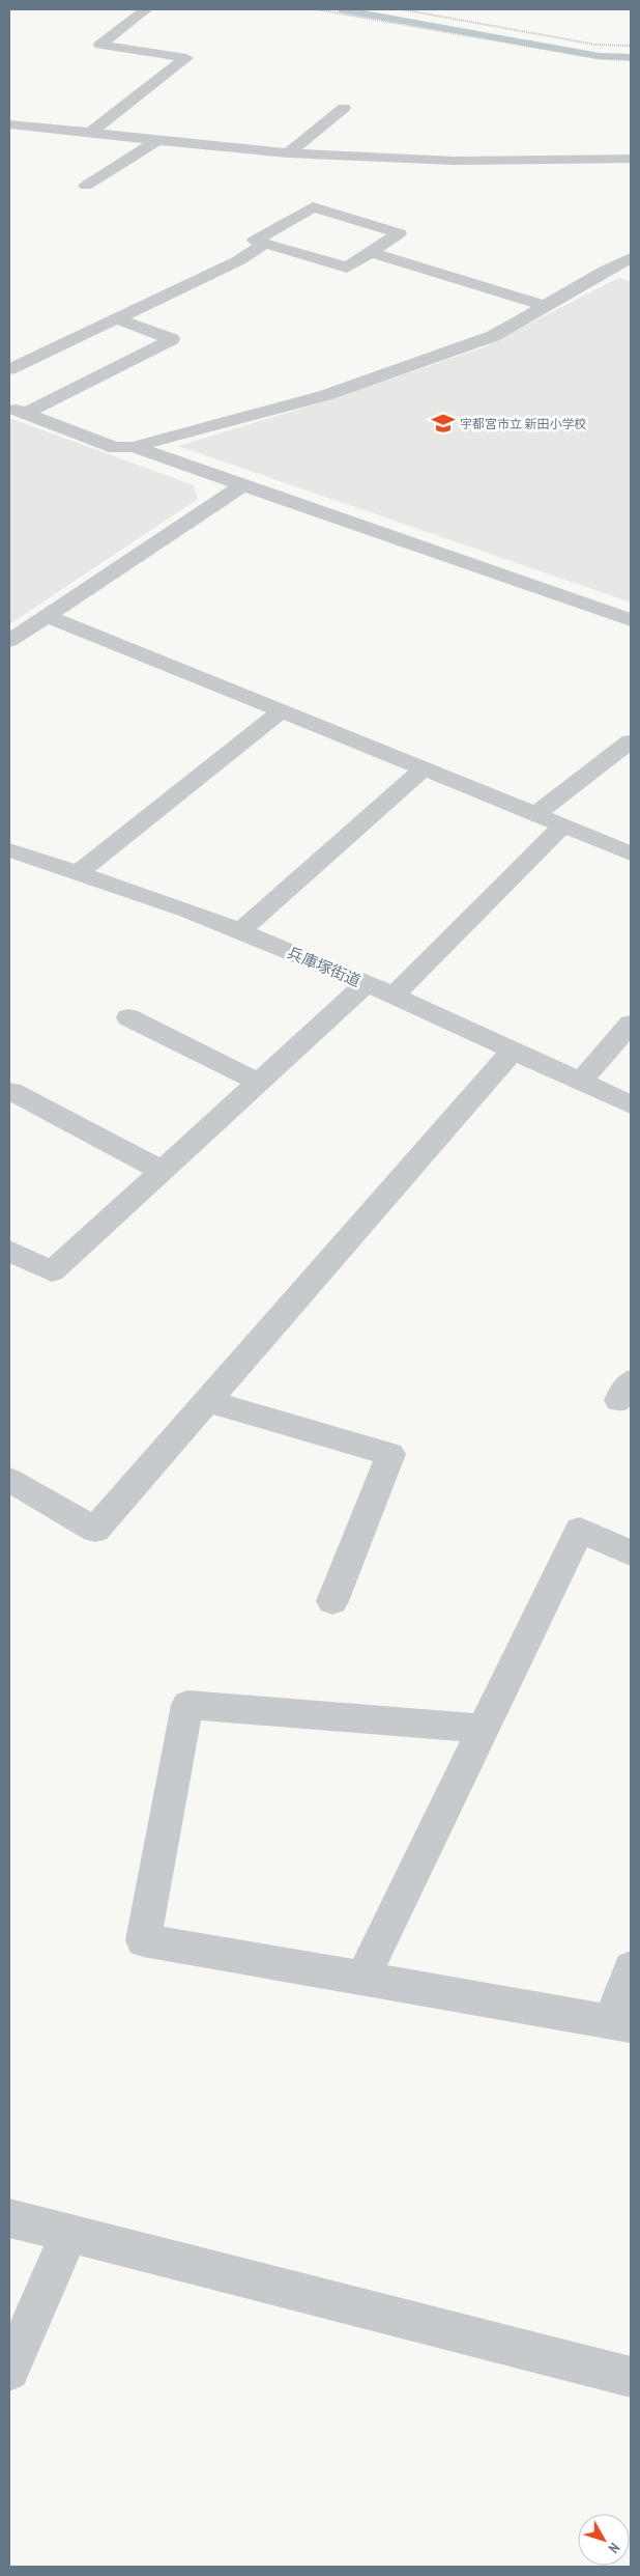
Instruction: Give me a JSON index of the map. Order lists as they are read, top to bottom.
{
  "streets": {
    "street": ["兵庫塚街道"]
  },
  "places": {
    "school or university": ["宇都宮市立 新田小学校"]
  },
  "north": "bottom right"
}
